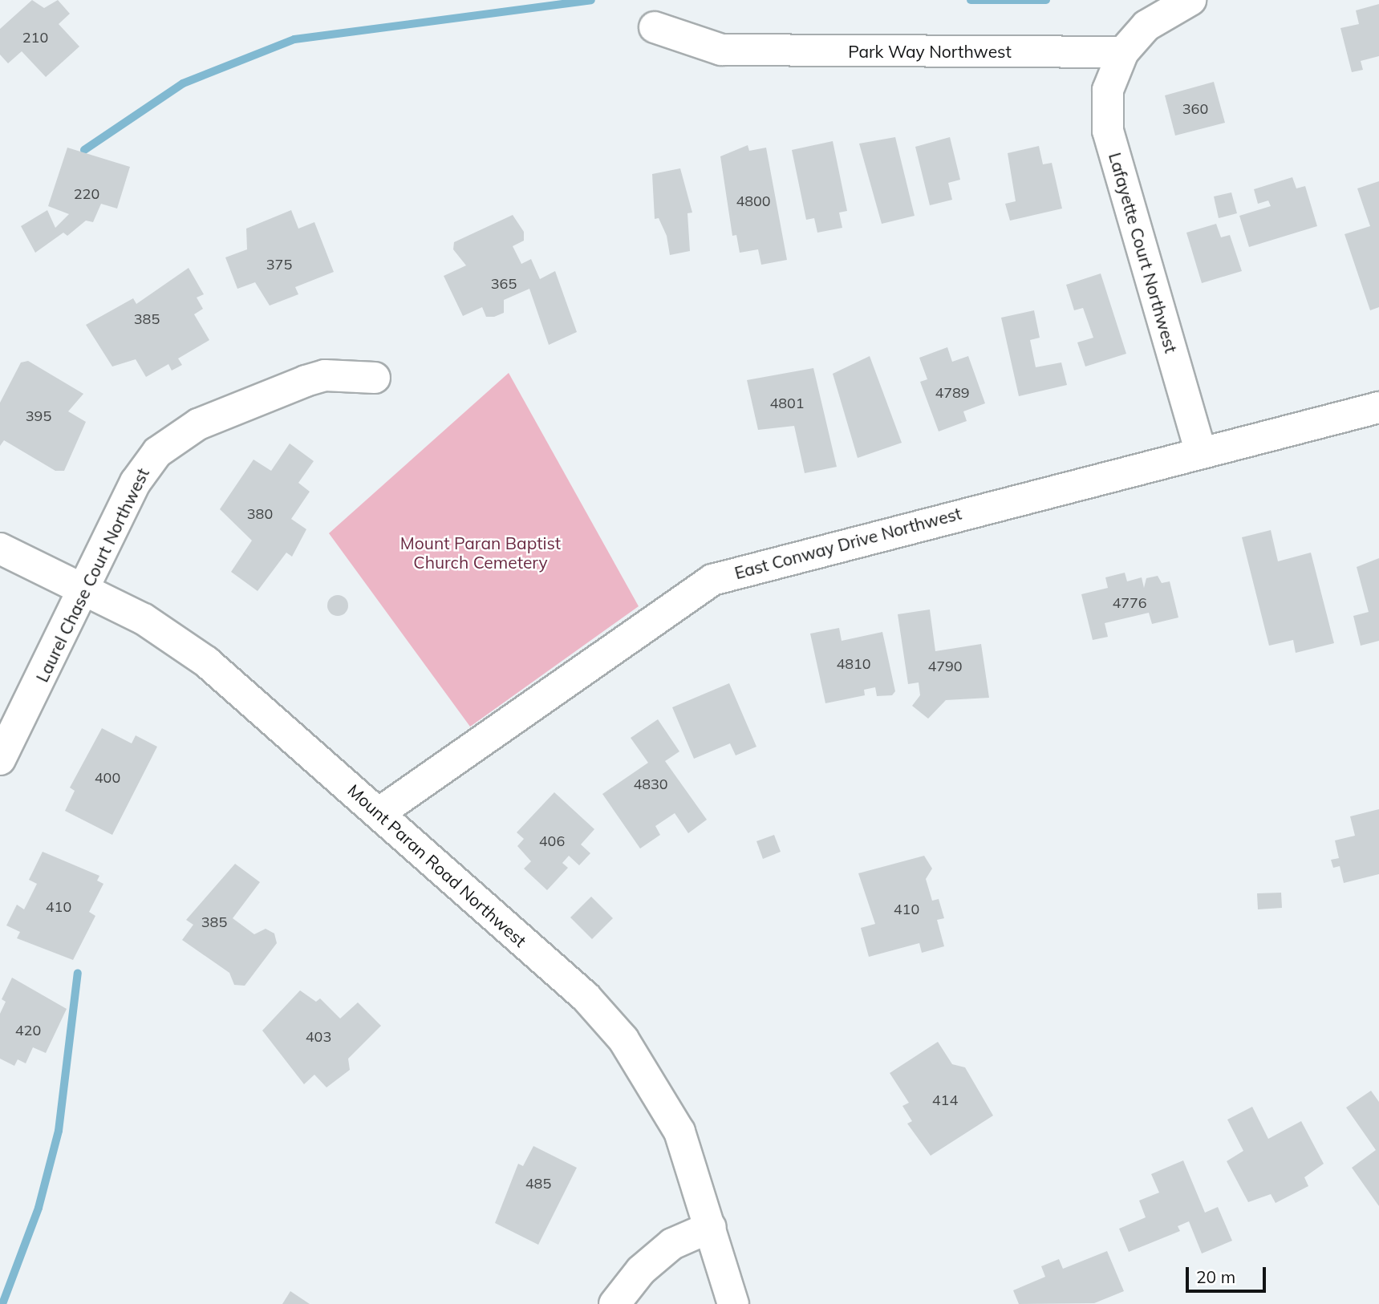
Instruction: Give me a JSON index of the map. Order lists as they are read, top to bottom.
{
  "streets": {
    "street": [
      "Park Way Northwest",
      "Lafayette Court Northwest",
      "East Conway Drive Northwest",
      "Laurel Chase Court Northwest",
      "Mount Paran Road Northwest"
    ]
  },
  "crossings": [
    ["Park Way Northwest", "Lafayette Court Northwest"],
    ["Lafayette Court Northwest", "East Conway Drive Northwest"],
    ["East Conway Drive Northwest", "Mount Paran Road Northwest"],
    ["Laurel Chase Court Northwest", "Mount Paran Road Northwest"]
  ],
  "parks": ["Mount Paran Baptist Church Cemetery"],
  "house_numbers": [
    "210",
    "360",
    "220",
    "4800",
    "375",
    "365",
    "385",
    "4789",
    "4801",
    "395",
    "380",
    "4776",
    "4810",
    "4790",
    "400",
    "4830",
    "406",
    "410",
    "410",
    "385",
    "420",
    "403",
    "414",
    "485"
  ],
  "scale_bar": "20 m"
}
